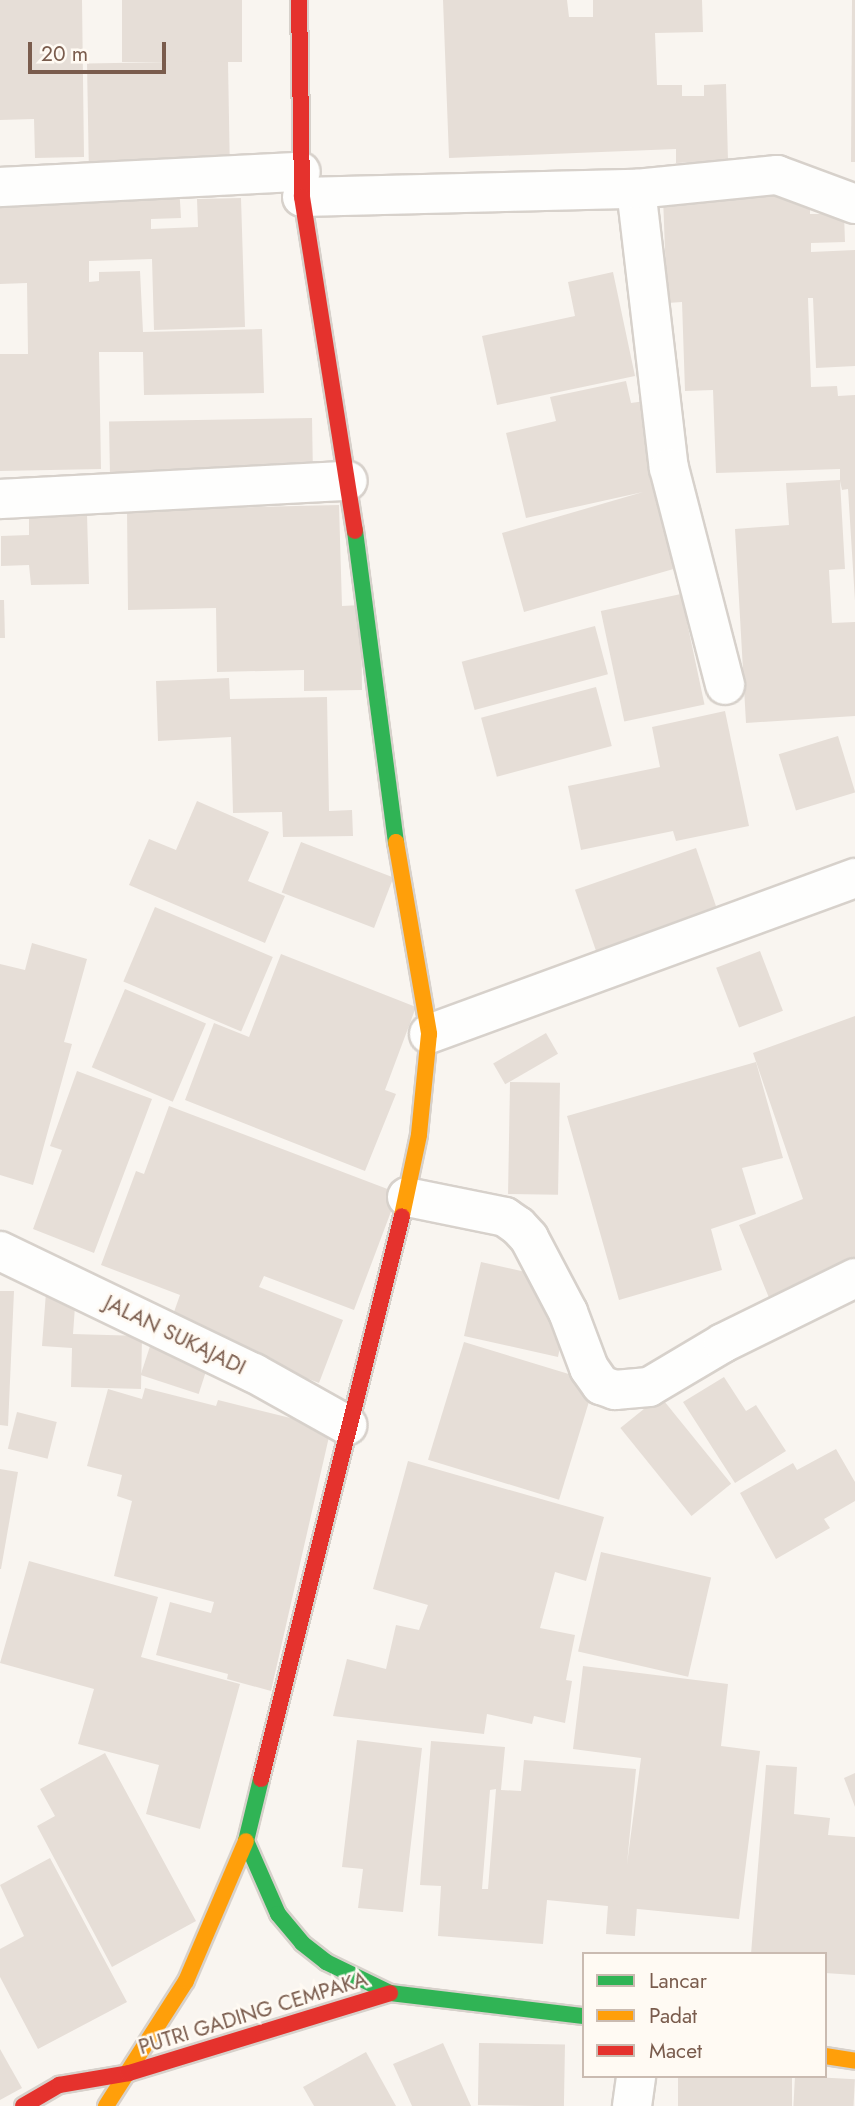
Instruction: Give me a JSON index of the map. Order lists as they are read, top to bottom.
{
  "streets": {
    "street": ["JALAN SUKAJADI", "PUTRI GADING CEMPAKA"]
  },
  "crossings": [
    ["JALAN SUKAJADI", "PUTRI GADING CEMPAKA"]
  ],
  "legend": ["Lancar", "Padat", "Macet"],
  "scale_bar": "20 m"
}
